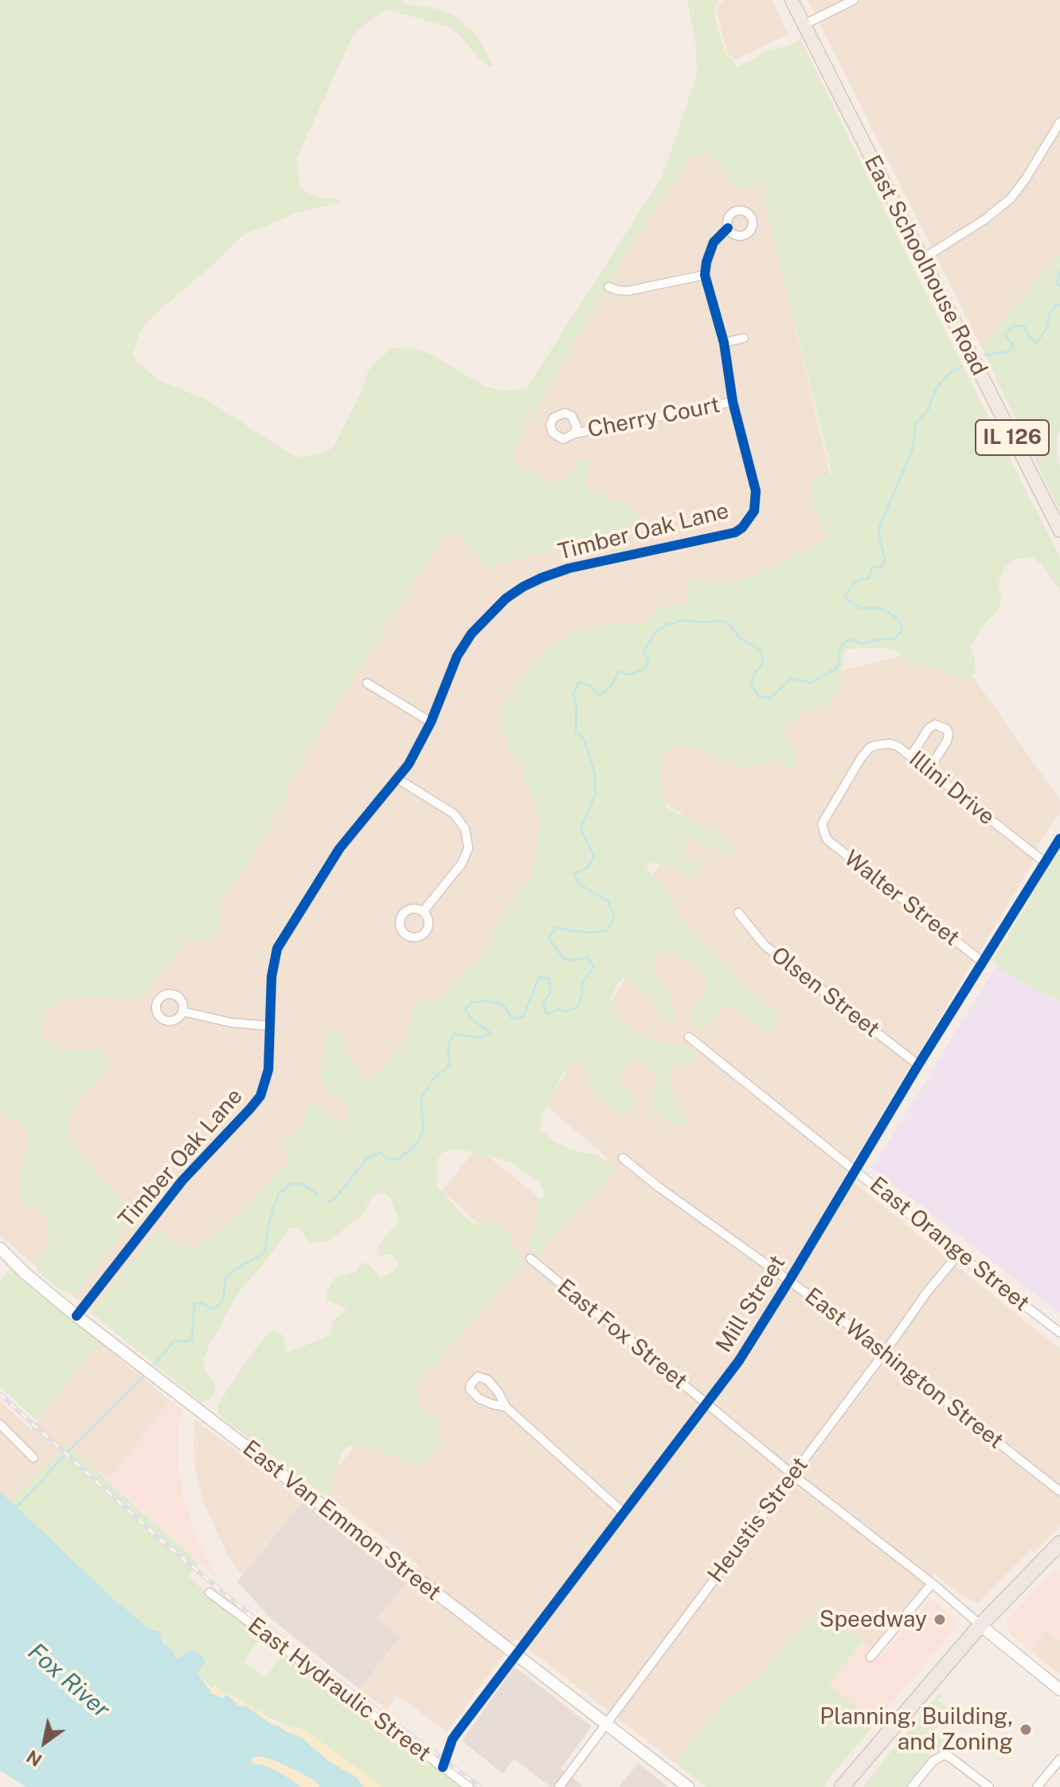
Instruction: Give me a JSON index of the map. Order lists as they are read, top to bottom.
{
  "streets": {
    "main road": ["East Schoolhouse Road", "IL 126"],
    "street": [
      "Cherry Court",
      "Timber Oak Lane",
      "Illini Drive",
      "Walter Street",
      "Olsen Street",
      "East Orange Street",
      "Mill Street",
      "East Fox Street",
      "East Washington Street",
      "Heustis Street",
      "East Van Emmon Street",
      "East Hydraulic Street"
    ]
  },
  "crossings": [
    ["Cherry Court", "Timber Oak Lane"],
    ["Timber Oak Lane", "East Van Emmon Street"],
    ["Illini Drive", "Walter Street"],
    ["Illini Drive", "Mill Street"],
    ["Walter Street", "Mill Street"],
    ["Olsen Street", "Mill Street"],
    ["East Orange Street", "Mill Street"],
    ["East Orange Street", "Heustis Street"],
    ["Mill Street", "East Fox Street"],
    ["Mill Street", "East Washington Street"],
    ["Mill Street", "East Van Emmon Street"],
    ["Mill Street", "East Hydraulic Street"],
    ["East Fox Street", "Heustis Street"],
    ["East Washington Street", "Heustis Street"],
    ["Heustis Street", "East Van Emmon Street"]
  ],
  "water": ["Fox River"],
  "places": ["Speedway", "Planning, Building, and Zoning"],
  "north": "bottom left"
}
